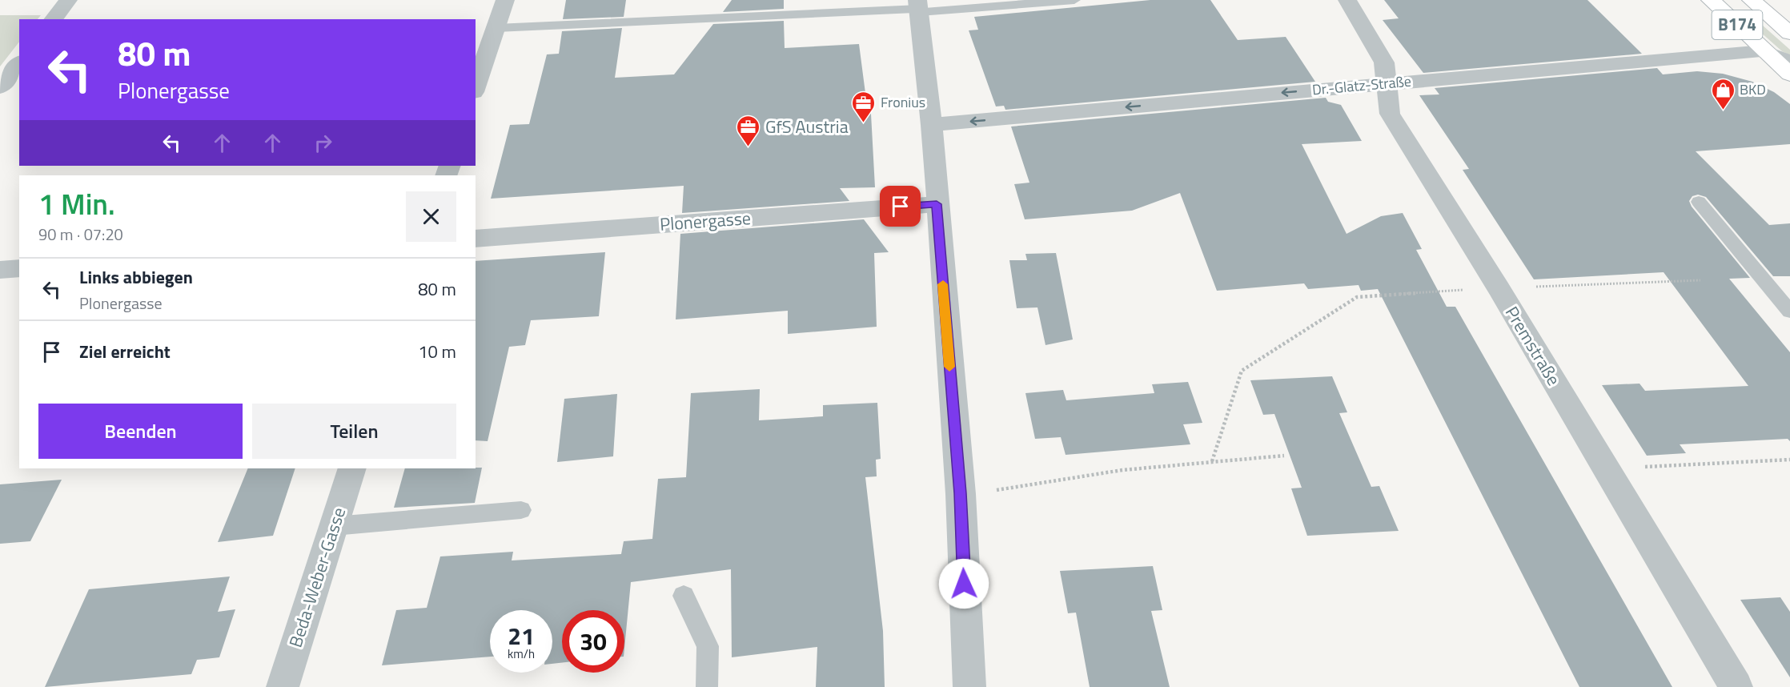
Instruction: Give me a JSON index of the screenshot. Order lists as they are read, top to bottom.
{
  "streets": {
    "main road": ["B174"],
    "street": [
      "Dr.-Glatz-Straße",
      "Plonergasse",
      "Premstraße",
      "Beda-Weber-Gasse"
    ]
  },
  "crossings": [
    ["B174", "Dr.-Glatz-Straße"],
    ["Dr.-Glatz-Straße", "Premstraße"]
  ],
  "one_way": ["Dr.-Glatz-Straße"],
  "places": {
    "shop": ["BKD"],
    "office": ["Fronius", "GfS Austria"]
  },
  "page": {
    "turn": ["80 m", "Plonergasse"],
    "heading": ["1 Min.", "90 m · 07:20"],
    "list": [
      {
        "name": "Links abbiegen",
        "note": "Plonergasse",
        "value": "80 m"
      },
      {
        "name": "Ziel erreicht",
        "value": "10 m"
      }
    ],
    "buttons": ["Beenden", "Teilen"],
    "speed": "21 km/h",
    "limit": "30"
  }
}
